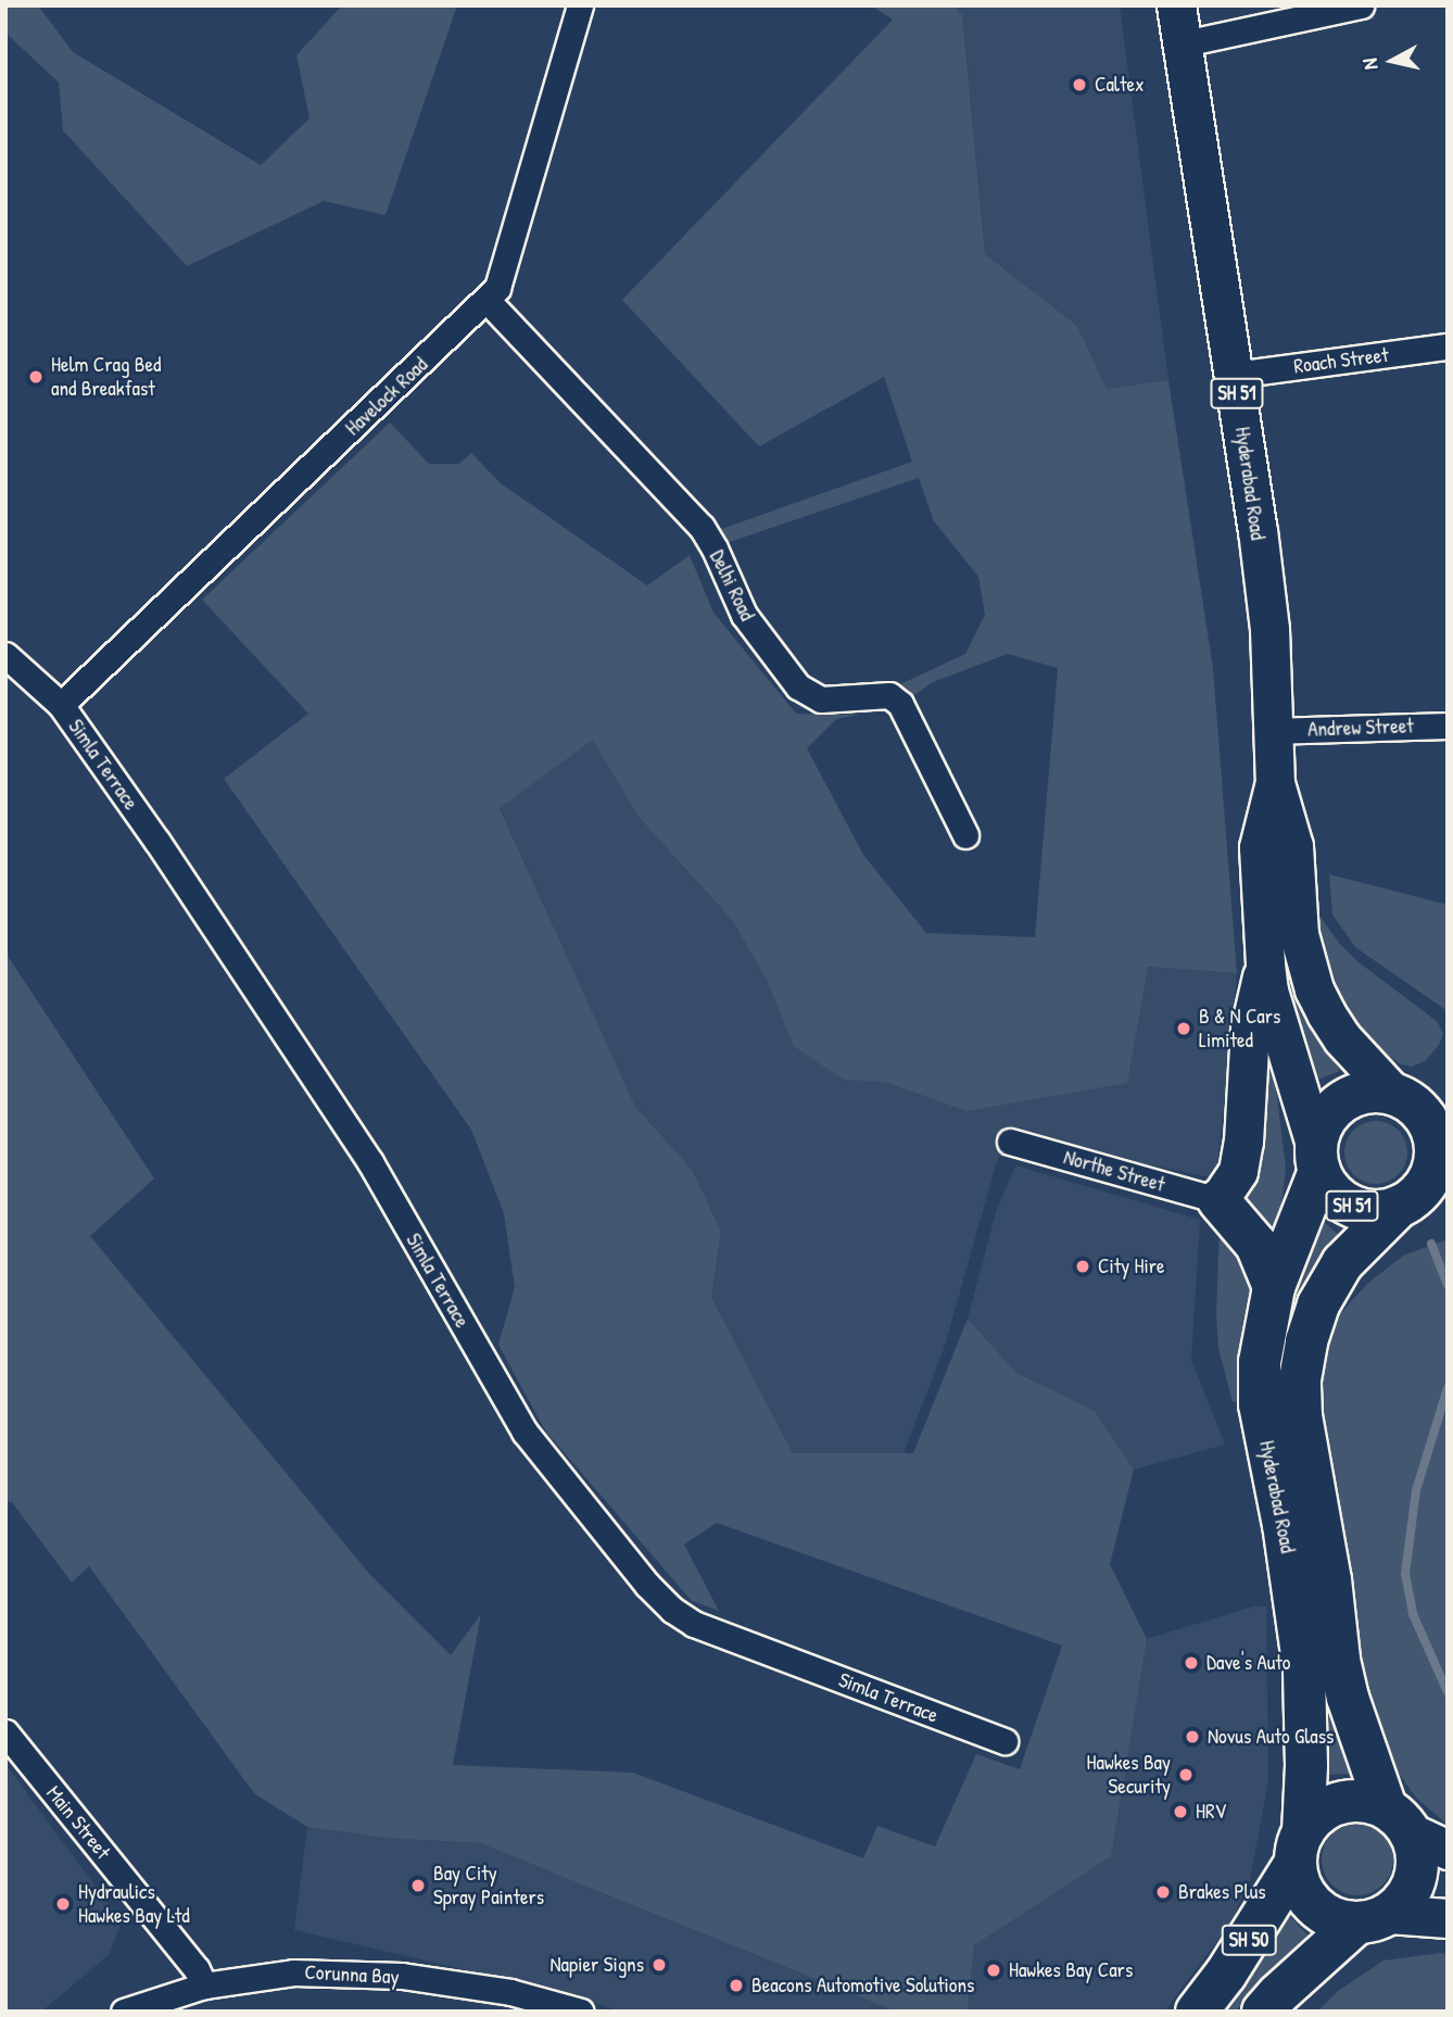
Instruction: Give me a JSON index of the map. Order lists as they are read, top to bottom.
{
  "streets": {
    "highway": ["SH 51", "Hyderabad Road", "SH 50"],
    "street": [
      "Roach Street",
      "Havelock Road",
      "Delhi Road",
      "Andrew Street",
      "Simla Terrace",
      "Northe Street",
      "Main Street",
      "Corunna Bay"
    ]
  },
  "crossings": [
    ["Roach Street", "Hyderabad Road"],
    ["SH 51", "Hyderabad Road"],
    ["Havelock Road", "Delhi Road"],
    ["Havelock Road", "Simla Terrace"],
    ["Hyderabad Road", "Andrew Street"],
    ["Hyderabad Road", "SH 50"],
    ["Main Street", "Corunna Bay"]
  ],
  "places": [
    "Caltex",
    "Helm Crag Bed and Breakfast",
    "B & N Cars Limited",
    "City Hire",
    "Dave's Auto",
    "Novus Auto Glass",
    "Hawkes Bay Security",
    "HRV",
    "Bay City Spray Painters",
    "Brakes Plus",
    "Hydraulics Hawkes Bay Ltd",
    "Napier Signs",
    "Hawkes Bay Cars",
    "Beacons Automotive Solutions"
  ],
  "north": "left"
}
